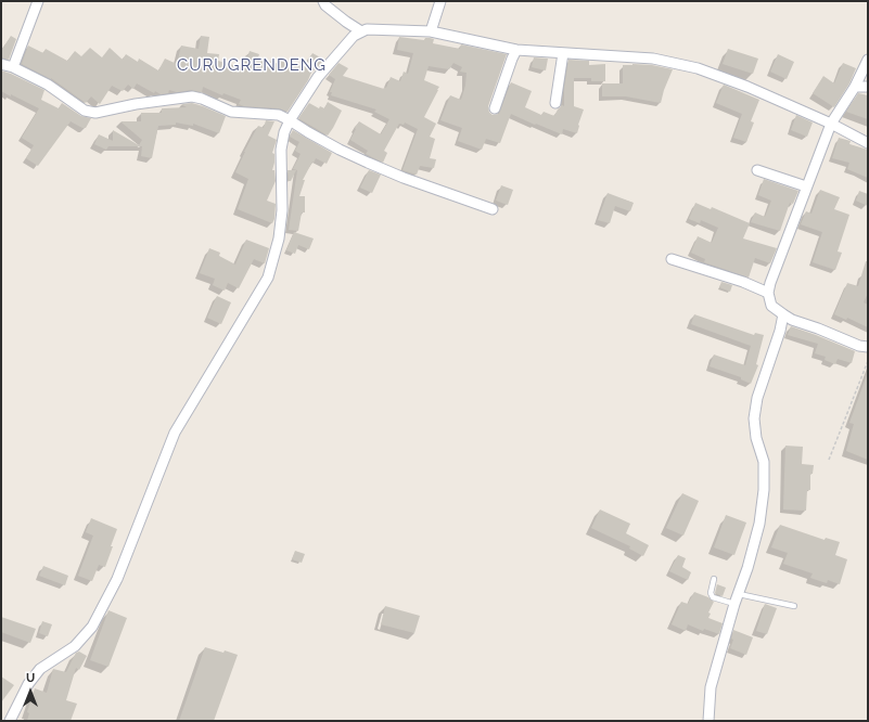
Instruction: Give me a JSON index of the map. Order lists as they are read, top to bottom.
{
  "districts": ["CURUGRENDENG"],
  "north": "top"
}
